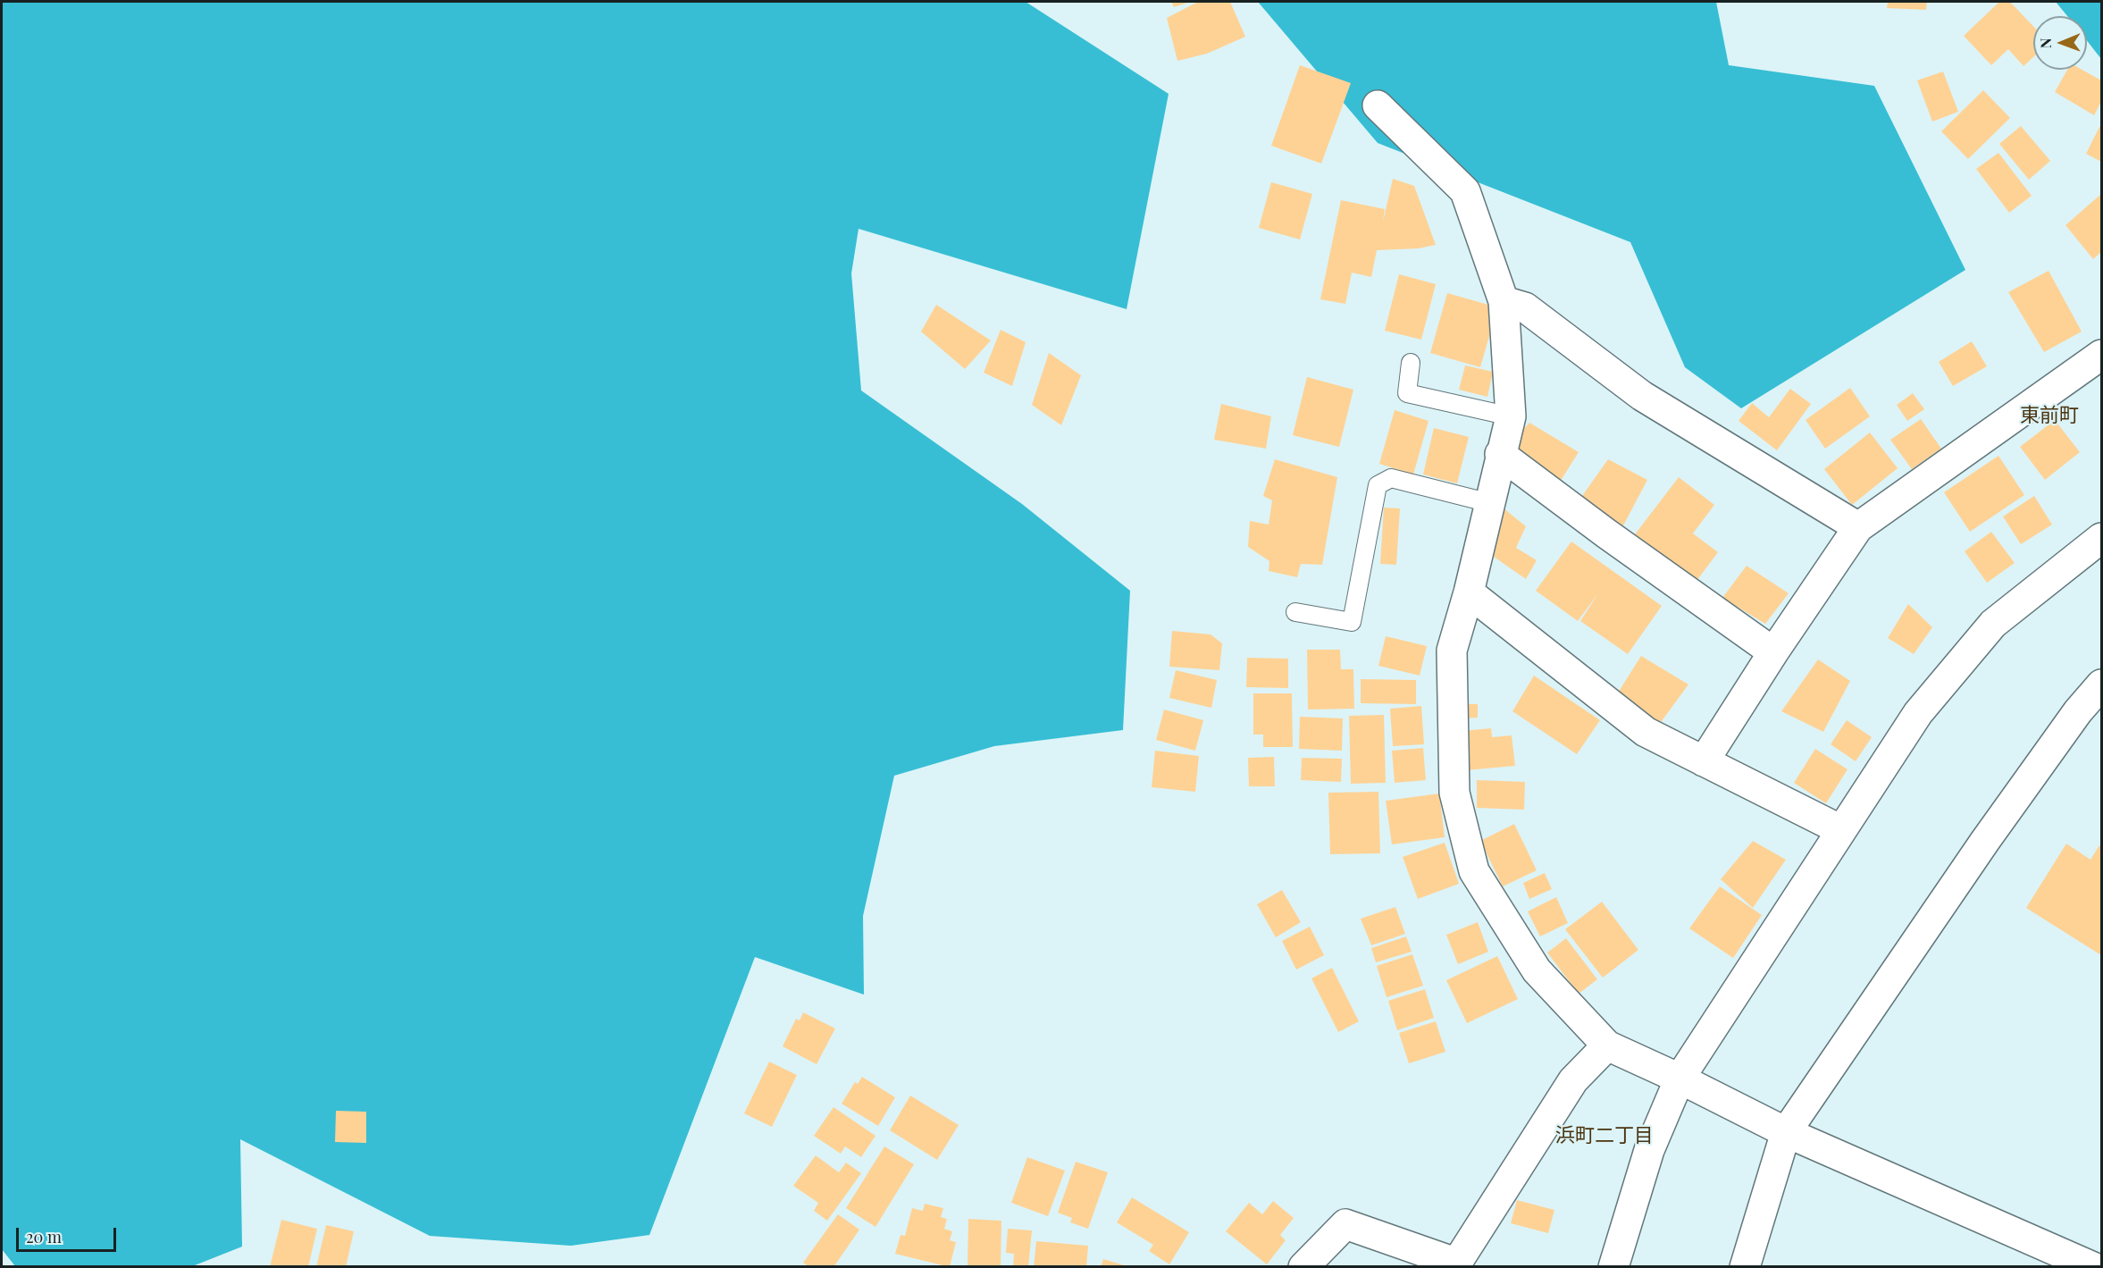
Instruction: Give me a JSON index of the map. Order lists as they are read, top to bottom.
{
  "districts": ["東前町", "浜町二丁目"],
  "scale_bar": "20 m",
  "north": "left"
}
